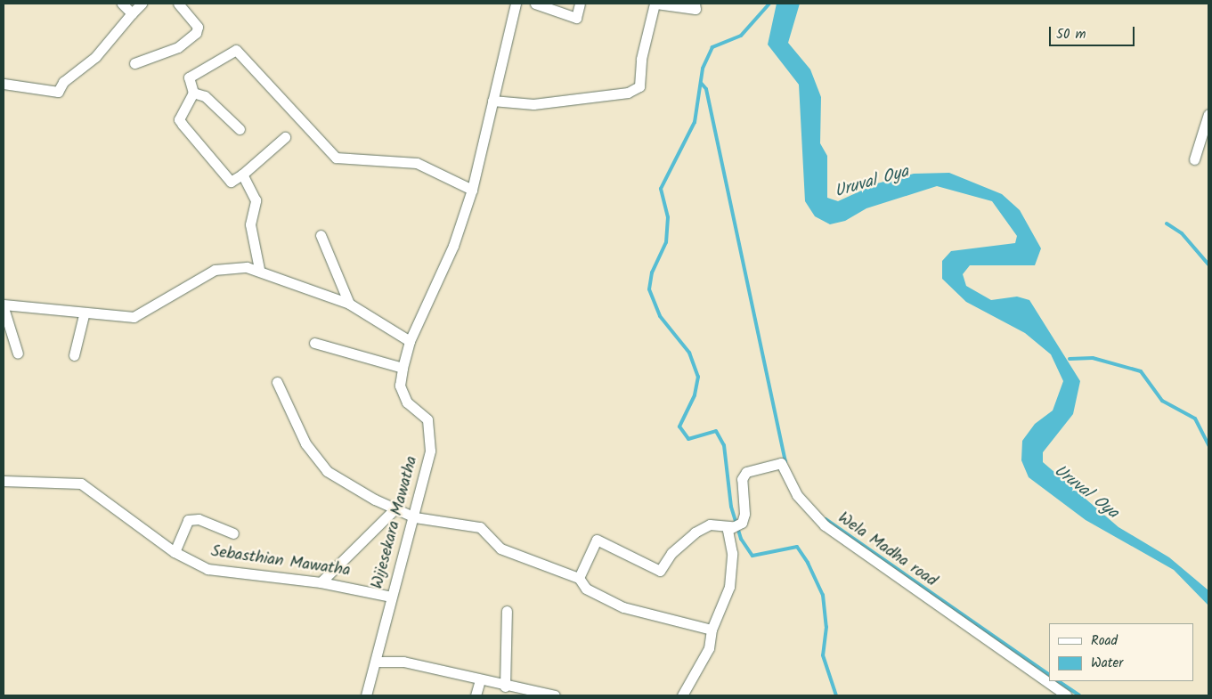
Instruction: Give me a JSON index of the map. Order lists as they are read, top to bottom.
{
  "streets": {
    "street": ["Wijesekara Mawatha", "Wela Madha road", "Sebasthian Mawatha"]
  },
  "crossings": [
    ["Wijesekara Mawatha", "Sebasthian Mawatha"]
  ],
  "water": ["Uruval Oya"],
  "legend": ["Road", "Water"],
  "scale_bar": "50 m"
}
